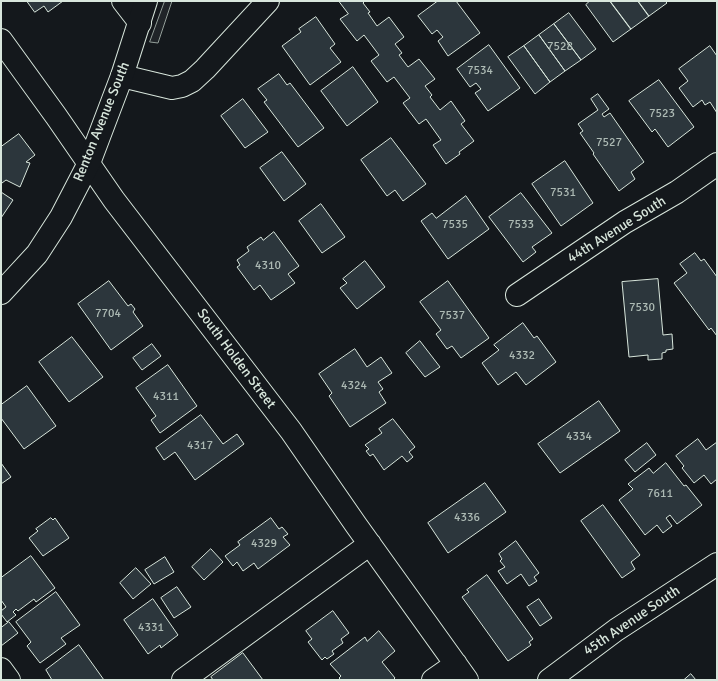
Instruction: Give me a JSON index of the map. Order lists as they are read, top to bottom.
{
  "streets": {
    "street": [
      "Renton Avenue South",
      "44th Avenue South",
      "South Holden Street",
      "45th Avenue South"
    ]
  },
  "crossings": [
    ["Renton Avenue South", "South Holden Street"]
  ],
  "house_numbers": [
    "7528",
    "7534",
    "7523",
    "7527",
    "7531",
    "7535",
    "7533",
    "4310",
    "7530",
    "7704",
    "7537",
    "4332",
    "4324",
    "4311",
    "4334",
    "4317",
    "7611",
    "4336",
    "4329",
    "4331"
  ]
}
